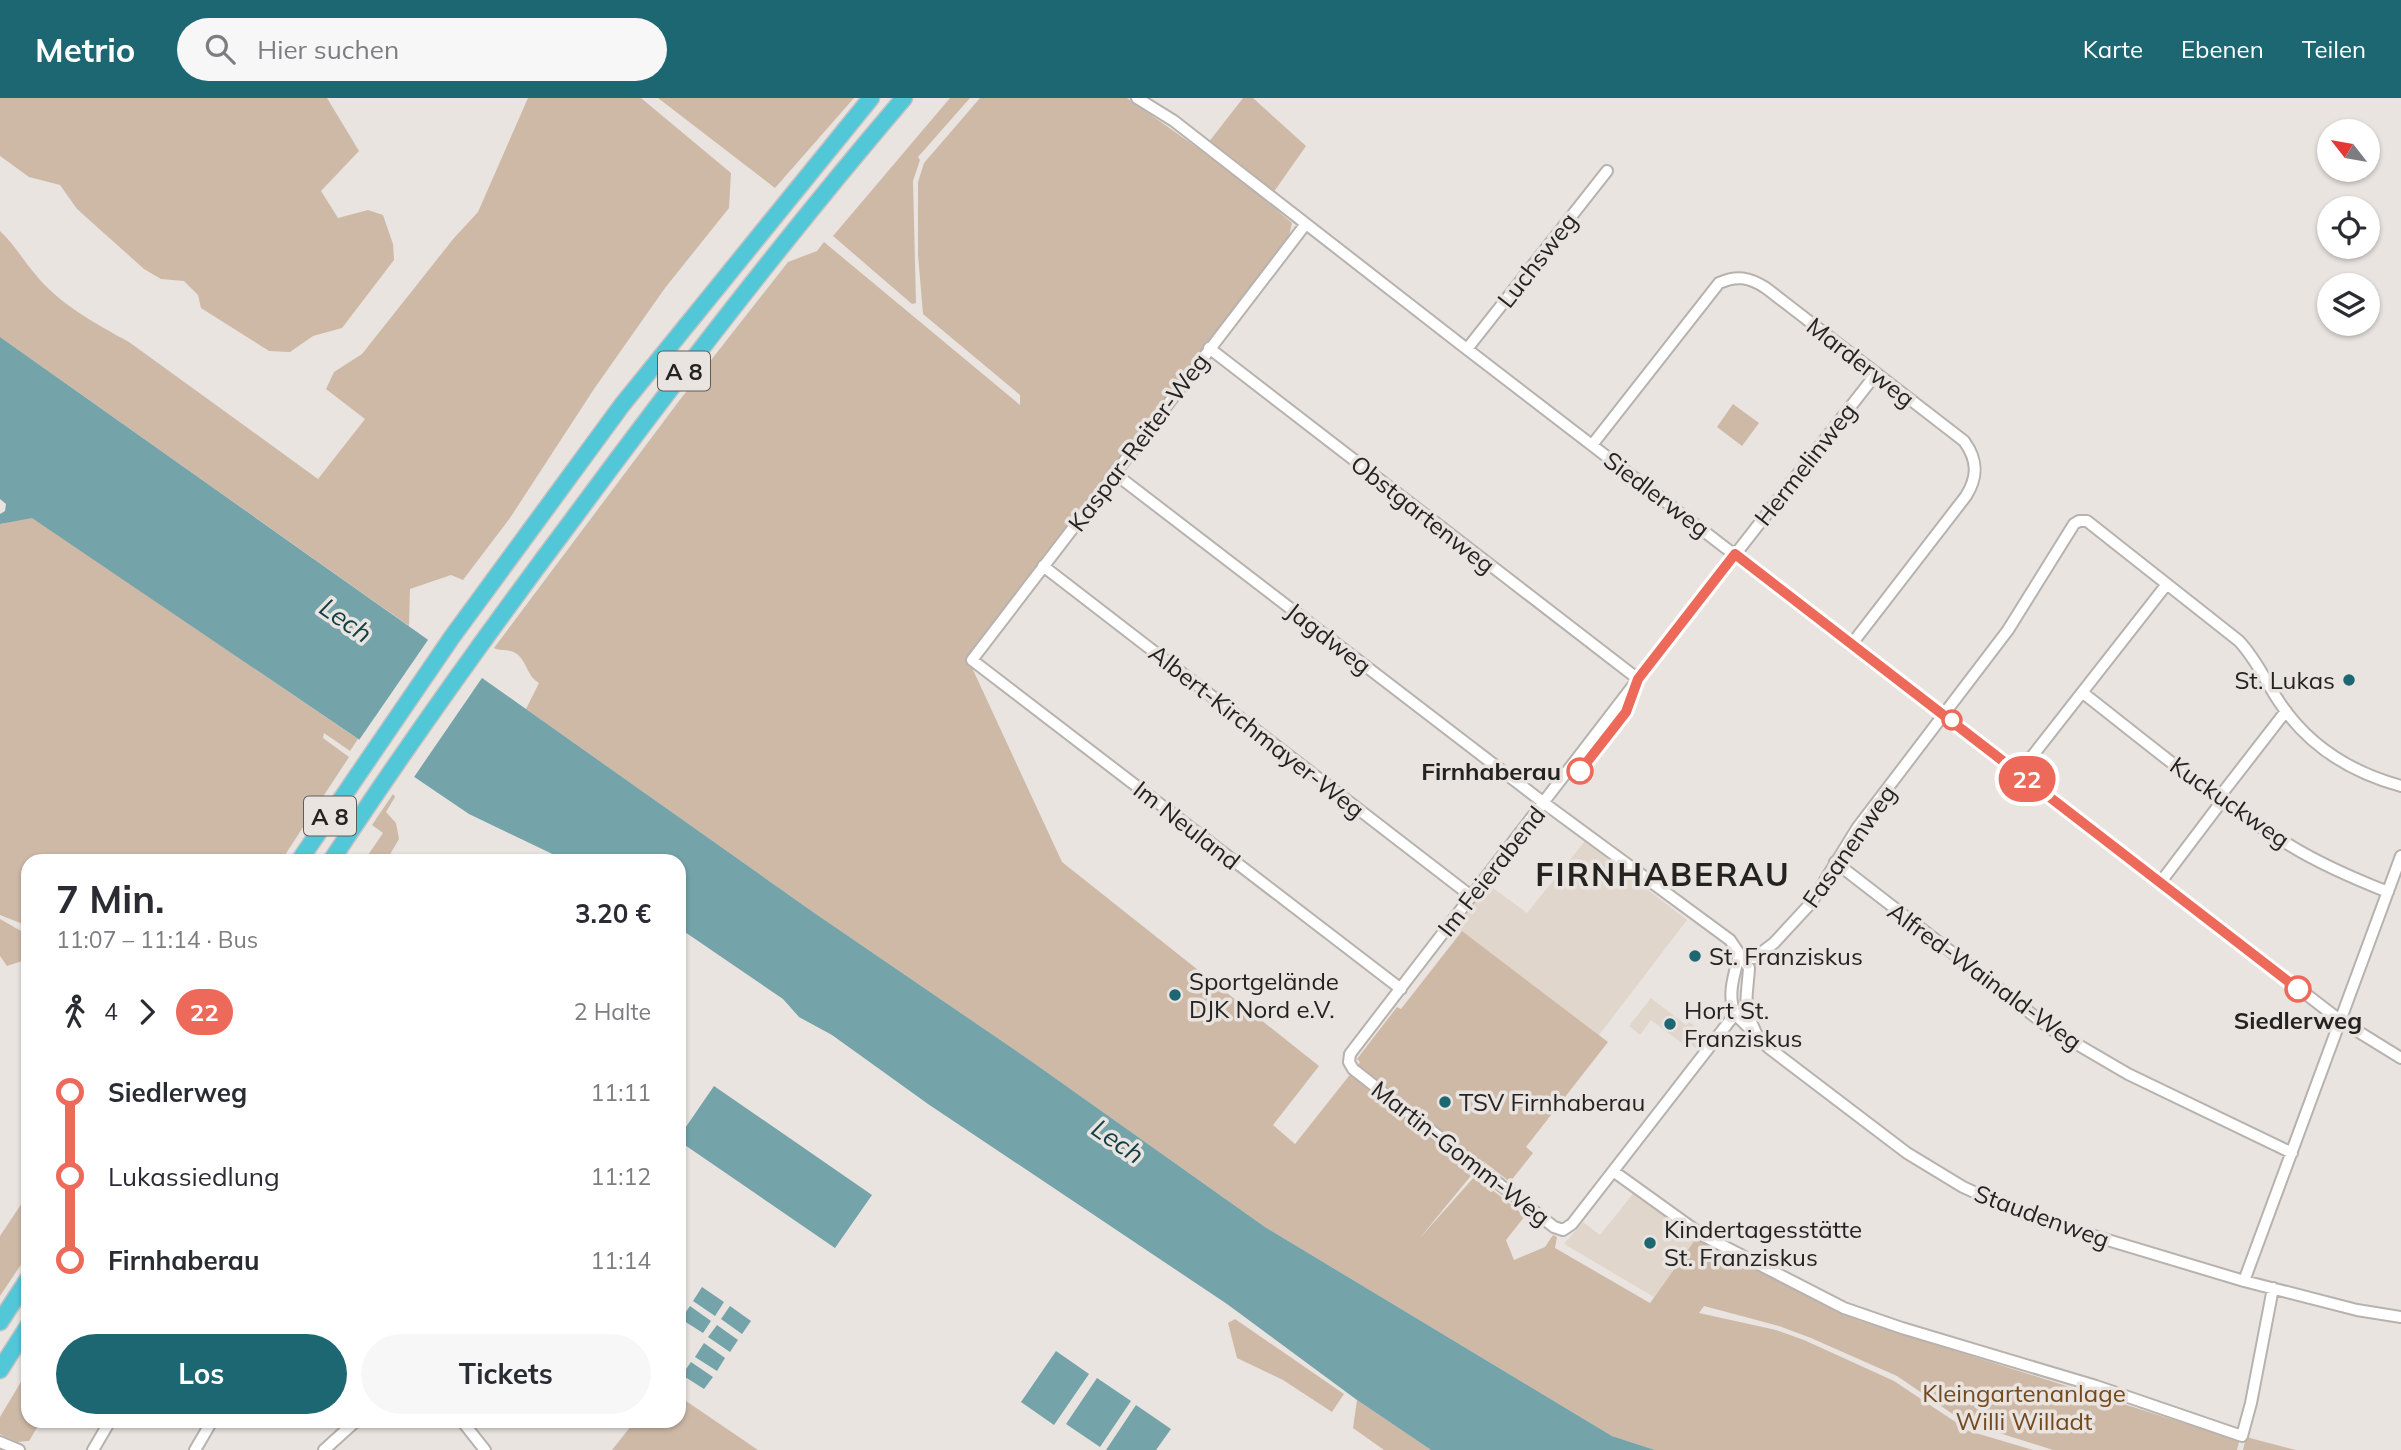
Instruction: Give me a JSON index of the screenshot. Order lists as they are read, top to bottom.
{
  "streets": {
    "highway": ["A 8"],
    "street": [
      "Luchsweg",
      "Marderweg",
      "Kaspar-Reiter-Weg",
      "Hermelinweg",
      "Siedlerweg",
      "Obstgartenweg",
      "Jagdweg",
      "Albert-Kirchmayer-Weg",
      "Kuckuckweg",
      "Im Neuland",
      "Fasanenweg",
      "Im Feierabend",
      "Alfred-Wainald-Weg",
      "Martin-Gomm-Weg",
      "Staudenweg"
    ]
  },
  "crossings": [
    ["Luchsweg", "Siedlerweg"],
    ["Marderweg", "Hermelinweg"],
    ["Marderweg", "Siedlerweg"],
    ["Kaspar-Reiter-Weg", "Siedlerweg"],
    ["Kaspar-Reiter-Weg", "Obstgartenweg"],
    ["Kaspar-Reiter-Weg", "Jagdweg"],
    ["Kaspar-Reiter-Weg", "Albert-Kirchmayer-Weg"],
    ["Kaspar-Reiter-Weg", "Im Neuland"],
    ["Hermelinweg", "Siedlerweg"],
    ["Hermelinweg", "Im Feierabend"],
    ["Siedlerweg", "Fasanenweg"],
    ["Siedlerweg", "Im Feierabend"],
    ["Obstgartenweg", "Im Feierabend"],
    ["Jagdweg", "Fasanenweg"],
    ["Jagdweg", "Im Feierabend"],
    ["Albert-Kirchmayer-Weg", "Im Feierabend"],
    ["Im Neuland", "Im Feierabend"],
    ["Fasanenweg", "Alfred-Wainald-Weg"],
    ["Im Feierabend", "Martin-Gomm-Weg"]
  ],
  "districts": ["FIRNHABERAU"],
  "water": ["Lech"],
  "parks": ["Kleingartenanlage Willi Willadt"],
  "places": [
    "St. Lukas",
    "Firnhaberau",
    "St. Franziskus",
    "Siedlerweg",
    "Sportgelände DJK Nord e.V.",
    "Hort St. Franziskus",
    "TSV Firnhaberau",
    "Kindertagesstätte St. Franziskus"
  ],
  "lines": ["bus line 22"],
  "north": "top left",
  "page": {
    "header": "Metrio",
    "search": "Hier suchen",
    "nav": ["Karte", "Ebenen", "Teilen"],
    "on_map": "22",
    "heading": ["7 Min.", "11:07 – 11:14 · Bus", "3.20 €"],
    "legs": ["4", "22", "2 Halte"],
    "list": [
      {
        "name": "Siedlerweg",
        "value": "11:11"
      },
      {
        "name": "Lukassiedlung",
        "value": "11:12"
      },
      {
        "name": "Firnhaberau",
        "value": "11:14"
      }
    ],
    "buttons": ["Los", "Tickets"]
  }
}
